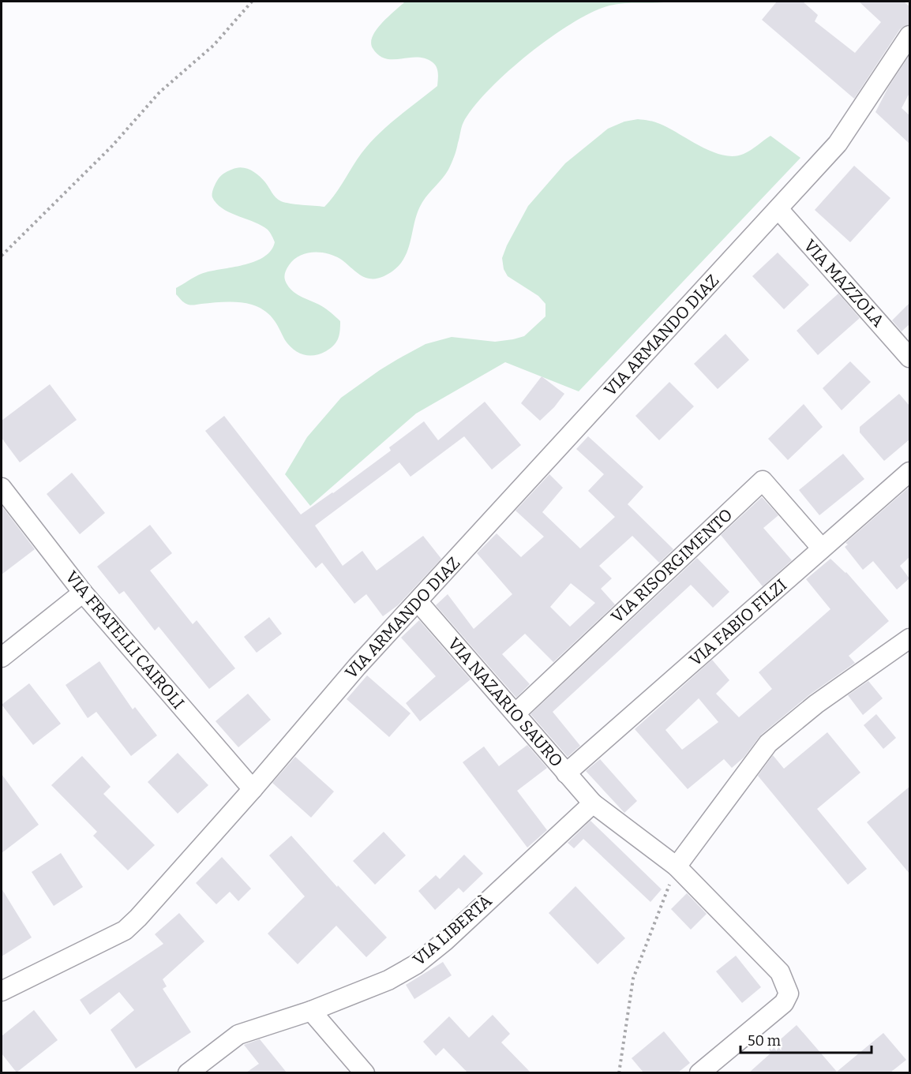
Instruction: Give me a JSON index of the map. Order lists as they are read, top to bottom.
{
  "streets": {
    "street": [
      "VIA MAZZOLA",
      "VIA ARMANDO DIAZ",
      "VIA RISORGIMENTO",
      "VIA FABIO FILZI",
      "VIA FRATELLI CAIROLI",
      "VIA NAZARIO SAURO",
      "VIA LIBERTÀ"
    ]
  },
  "crossings": [
    ["VIA MAZZOLA", "VIA ARMANDO DIAZ"],
    ["VIA ARMANDO DIAZ", "VIA FRATELLI CAIROLI"],
    ["VIA ARMANDO DIAZ", "VIA NAZARIO SAURO"],
    ["VIA RISORGIMENTO", "VIA FABIO FILZI"],
    ["VIA RISORGIMENTO", "VIA NAZARIO SAURO"],
    ["VIA FABIO FILZI", "VIA NAZARIO SAURO"],
    ["VIA NAZARIO SAURO", "VIA LIBERTÀ"]
  ],
  "scale_bar": "50 m"
}
